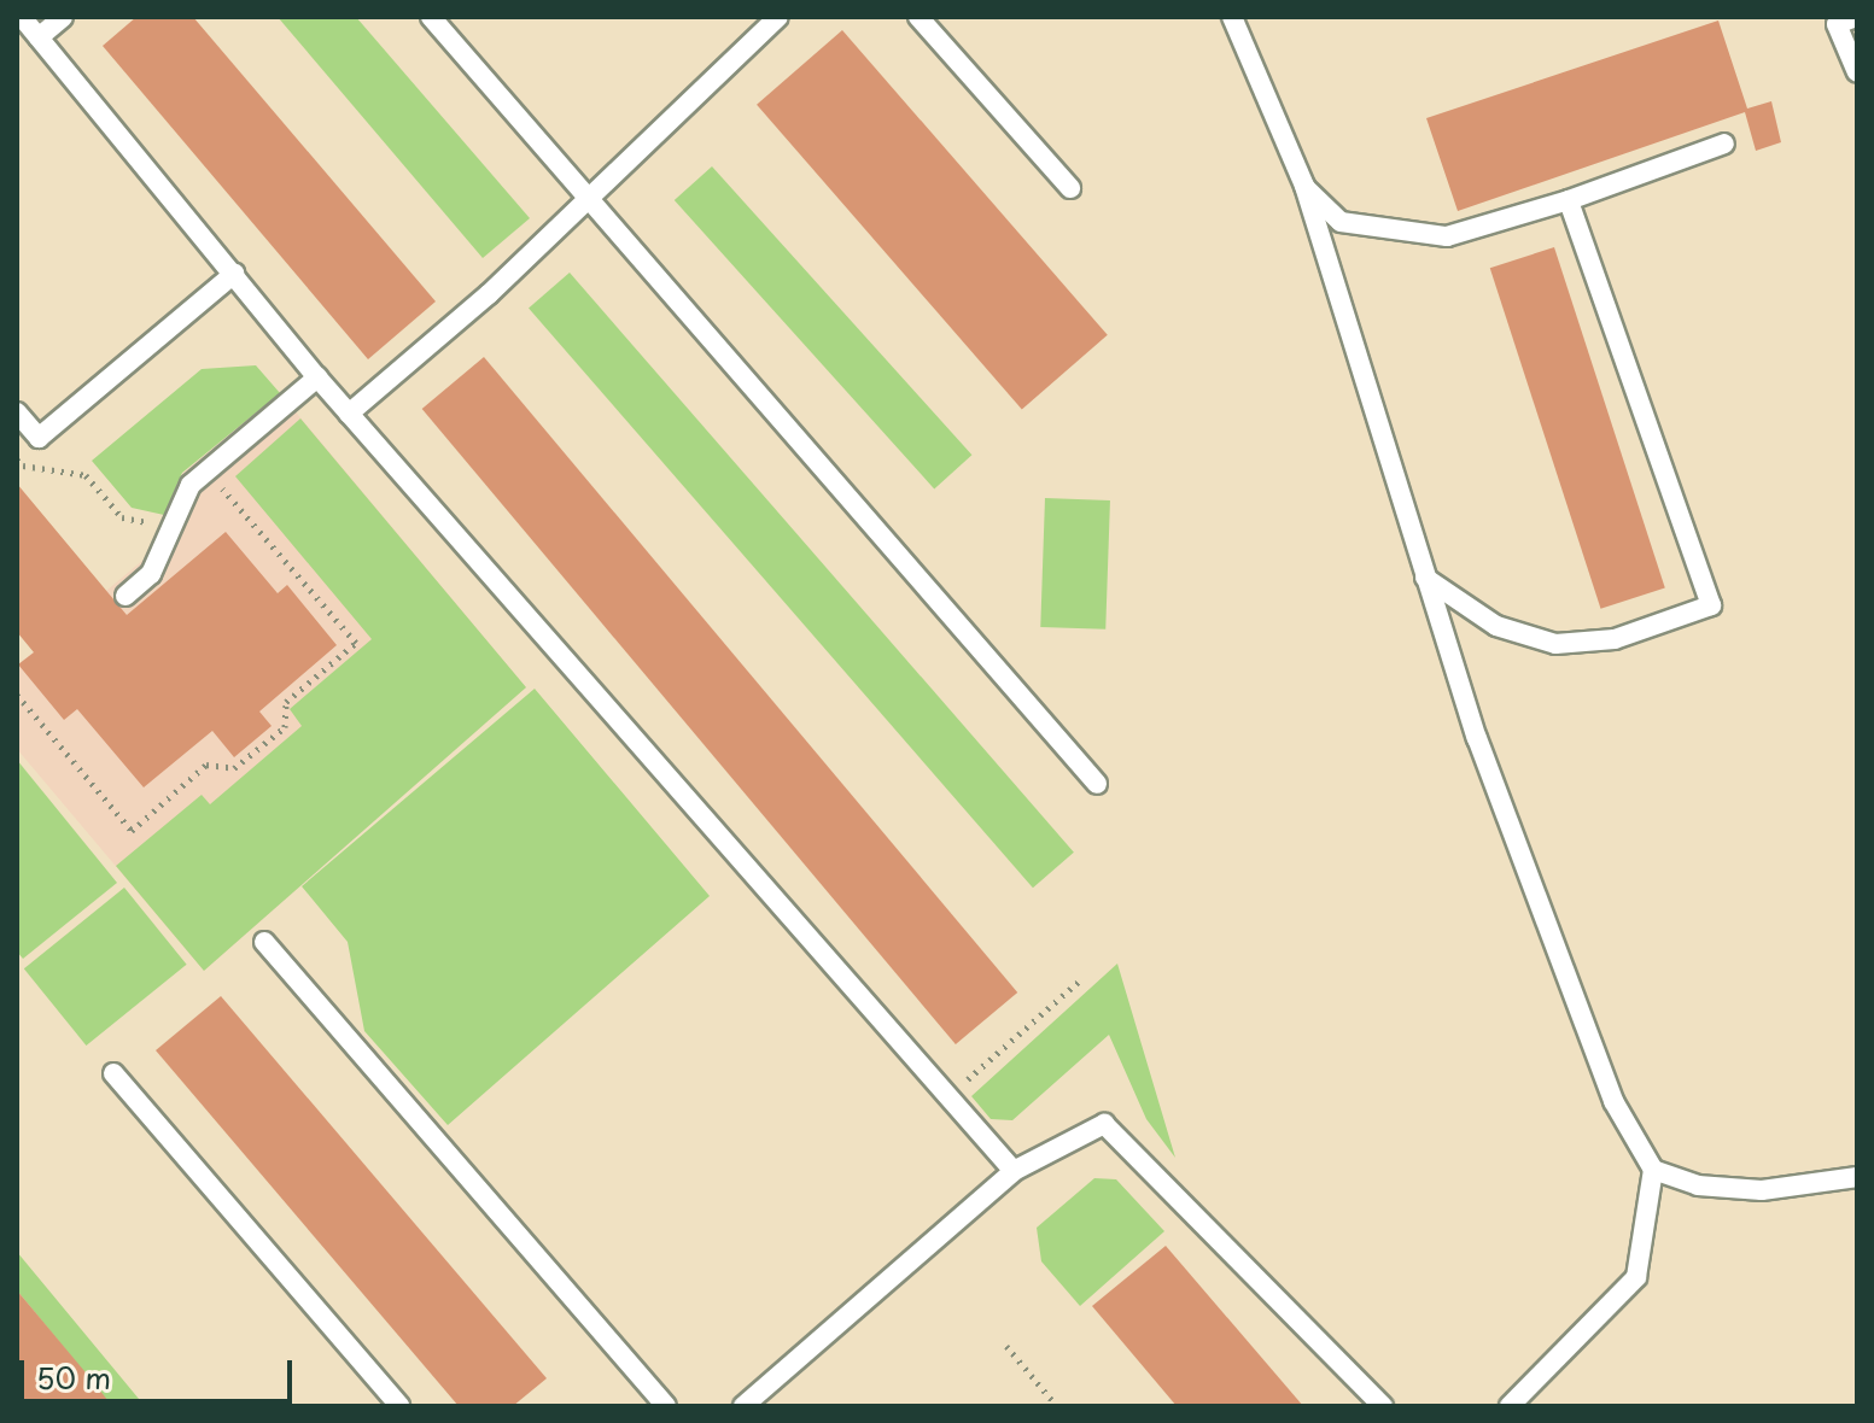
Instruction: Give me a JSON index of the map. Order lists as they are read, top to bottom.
{
  "scale_bar": "50 m"
}
